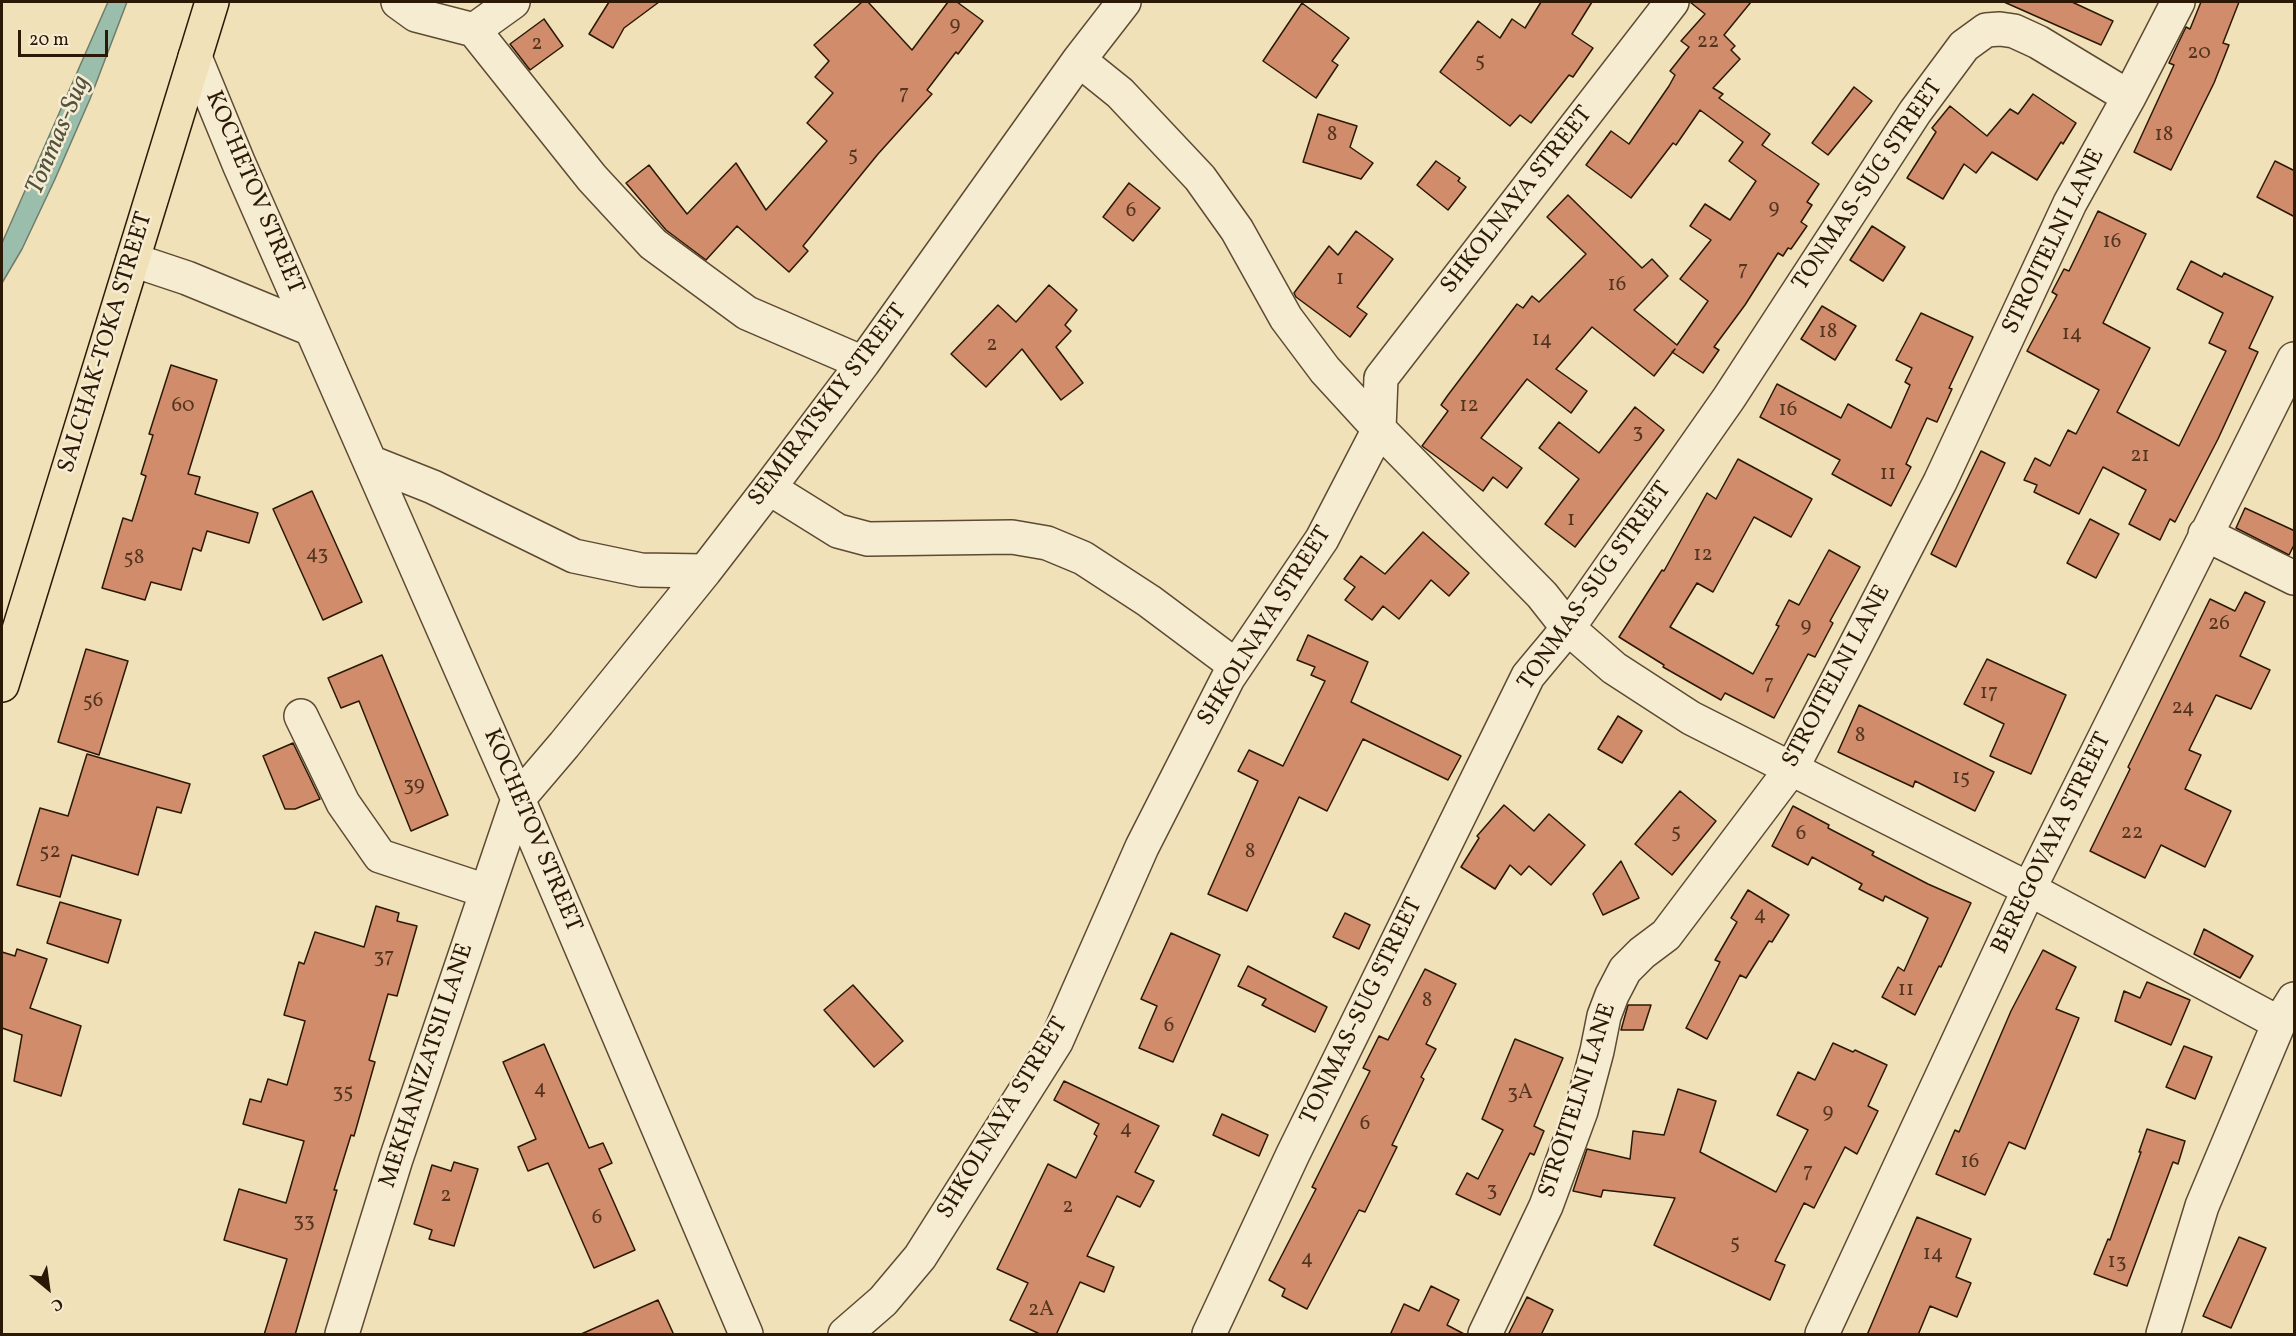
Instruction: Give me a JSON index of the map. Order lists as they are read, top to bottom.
{
  "streets": {
    "main road": ["SALCHAK-TOKA STREET"],
    "street": [
      "TONMAS-SUG STREET",
      "KOCHETOV STREET",
      "SHKOLNAYA STREET",
      "STROITELNI LANE",
      "SEMIRATSKIY STREET",
      "BEREGOVAYA STREET",
      "MEKHANIZATSII LANE"
    ]
  },
  "crossings": [
    ["TONMAS-SUG STREET", "STROITELNI LANE"],
    ["KOCHETOV STREET", "SALCHAK-TOKA STREET"],
    ["KOCHETOV STREET", "SEMIRATSKIY STREET"],
    ["KOCHETOV STREET", "MEKHANIZATSII LANE"],
    ["SEMIRATSKIY STREET", "MEKHANIZATSII LANE"]
  ],
  "water": ["Tonmas-Sug"],
  "house_numbers": [
    "9",
    "22",
    "2",
    "20",
    "5",
    "7",
    "8",
    "18",
    "5",
    "9",
    "6",
    "16",
    "7",
    "1",
    "16",
    "18",
    "14",
    "14",
    "2",
    "60",
    "12",
    "16",
    "3",
    "21",
    "11",
    "1",
    "43",
    "12",
    "58",
    "26",
    "9",
    "7",
    "17",
    "56",
    "24",
    "8",
    "15",
    "39",
    "5",
    "22",
    "6",
    "52",
    "8",
    "4",
    "37",
    "11",
    "8",
    "6",
    "4",
    "35",
    "3А",
    "9",
    "6",
    "4",
    "16",
    "7",
    "3",
    "2",
    "2",
    "6",
    "33",
    "5",
    "14",
    "4",
    "13",
    "2А"
  ],
  "scale_bar": "20 m",
  "north": "bottom right"
}
